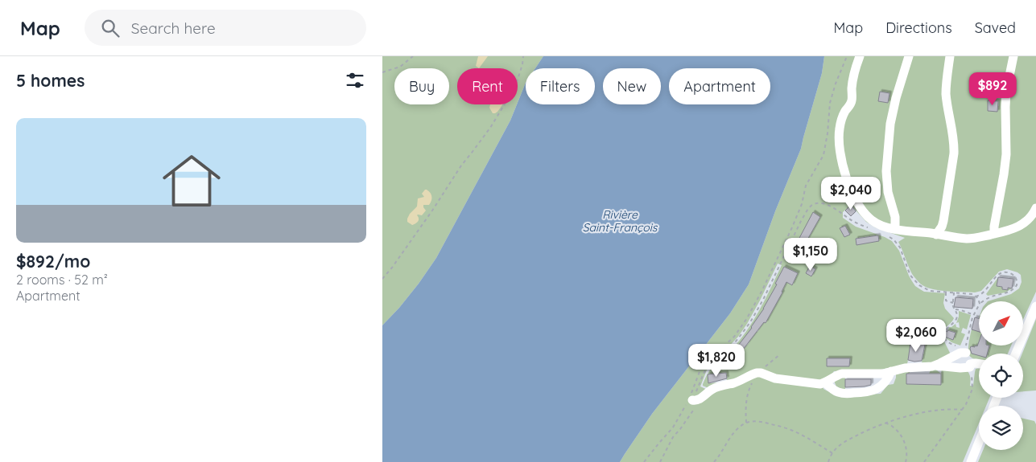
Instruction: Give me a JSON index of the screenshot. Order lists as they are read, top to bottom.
{
  "water": ["Rivière Saint-François"],
  "north": "top right",
  "page": {
    "header": "Map",
    "search": "Search here",
    "nav": ["Map", "Directions", "Saved"],
    "heading": "5 homes",
    "chip": [
      "Buy",
      "Rent",
      "Filters",
      "New",
      "Apartment"
    ],
    "price": [
      "$892",
      "$2,040",
      "$1,150",
      "$2,060",
      "$1,820"
    ],
    "list": [
      {
        "name": "$892/mo",
        "note": "2 rooms · 52 m² · Apartment"
      }
    ]
  }
}
